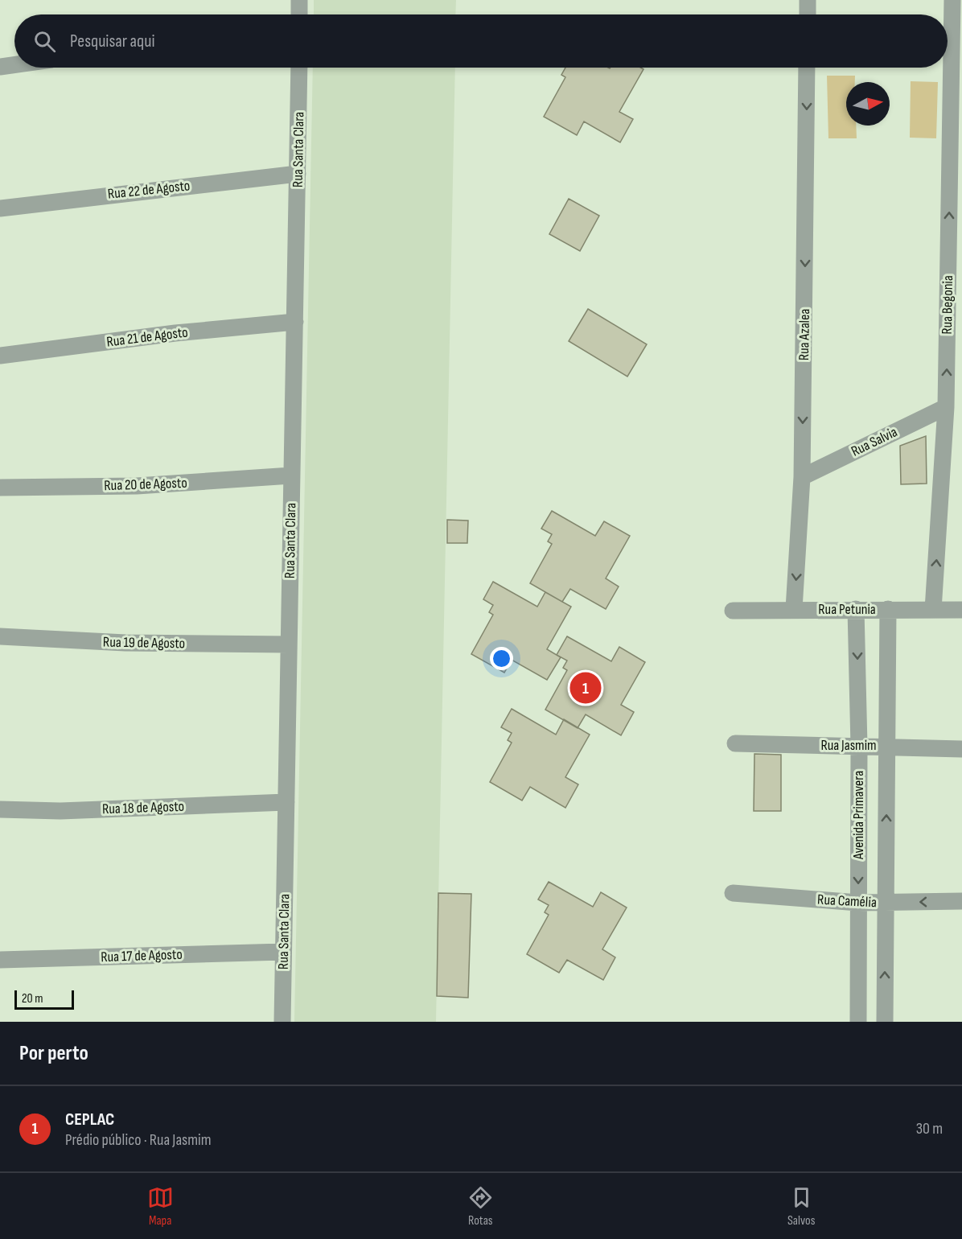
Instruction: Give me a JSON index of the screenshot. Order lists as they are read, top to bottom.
{
  "streets": {
    "street": [
      "Rua Santa Clara",
      "Rua 22 de Agosto",
      "Rua Begonia",
      "Rua Azalea",
      "Rua 21 de Agosto",
      "Rua Salvia",
      "Rua 20 de Agosto",
      "Rua Petunia",
      "Rua 19 de Agosto",
      "Rua Jasmim",
      "Rua 18 de Agosto",
      "Avenida Primavera",
      "Rua Camélia",
      "Rua 17 de Agosto"
    ]
  },
  "crossings": [
    ["Rua Santa Clara", "Rua 22 de Agosto"],
    ["Rua Santa Clara", "Rua 21 de Agosto"],
    ["Rua Santa Clara", "Rua 20 de Agosto"],
    ["Rua Santa Clara", "Rua 19 de Agosto"],
    ["Rua Santa Clara", "Rua 18 de Agosto"],
    ["Rua Santa Clara", "Rua 17 de Agosto"],
    ["Rua Begonia", "Rua Salvia"],
    ["Rua Begonia", "Rua Petunia"],
    ["Rua Azalea", "Rua Salvia"],
    ["Rua Azalea", "Rua Petunia"],
    ["Rua Petunia", "Avenida Primavera"],
    ["Rua Jasmim", "Avenida Primavera"],
    ["Avenida Primavera", "Rua Camélia"]
  ],
  "one_way": ["Rua Begonia", "Rua Azalea"],
  "scale_bar": "20 m",
  "north": "right",
  "page": {
    "search": "Pesquisar aqui",
    "pins": "1",
    "scale": "20 m",
    "heading": "Por perto",
    "list": [
      {
        "mark": "1",
        "name": "CEPLAC",
        "note": "Prédio público · Rua Jasmim",
        "value": "30 m"
      }
    ],
    "nav": ["Mapa", "Rotas", "Salvos"]
  }
}
